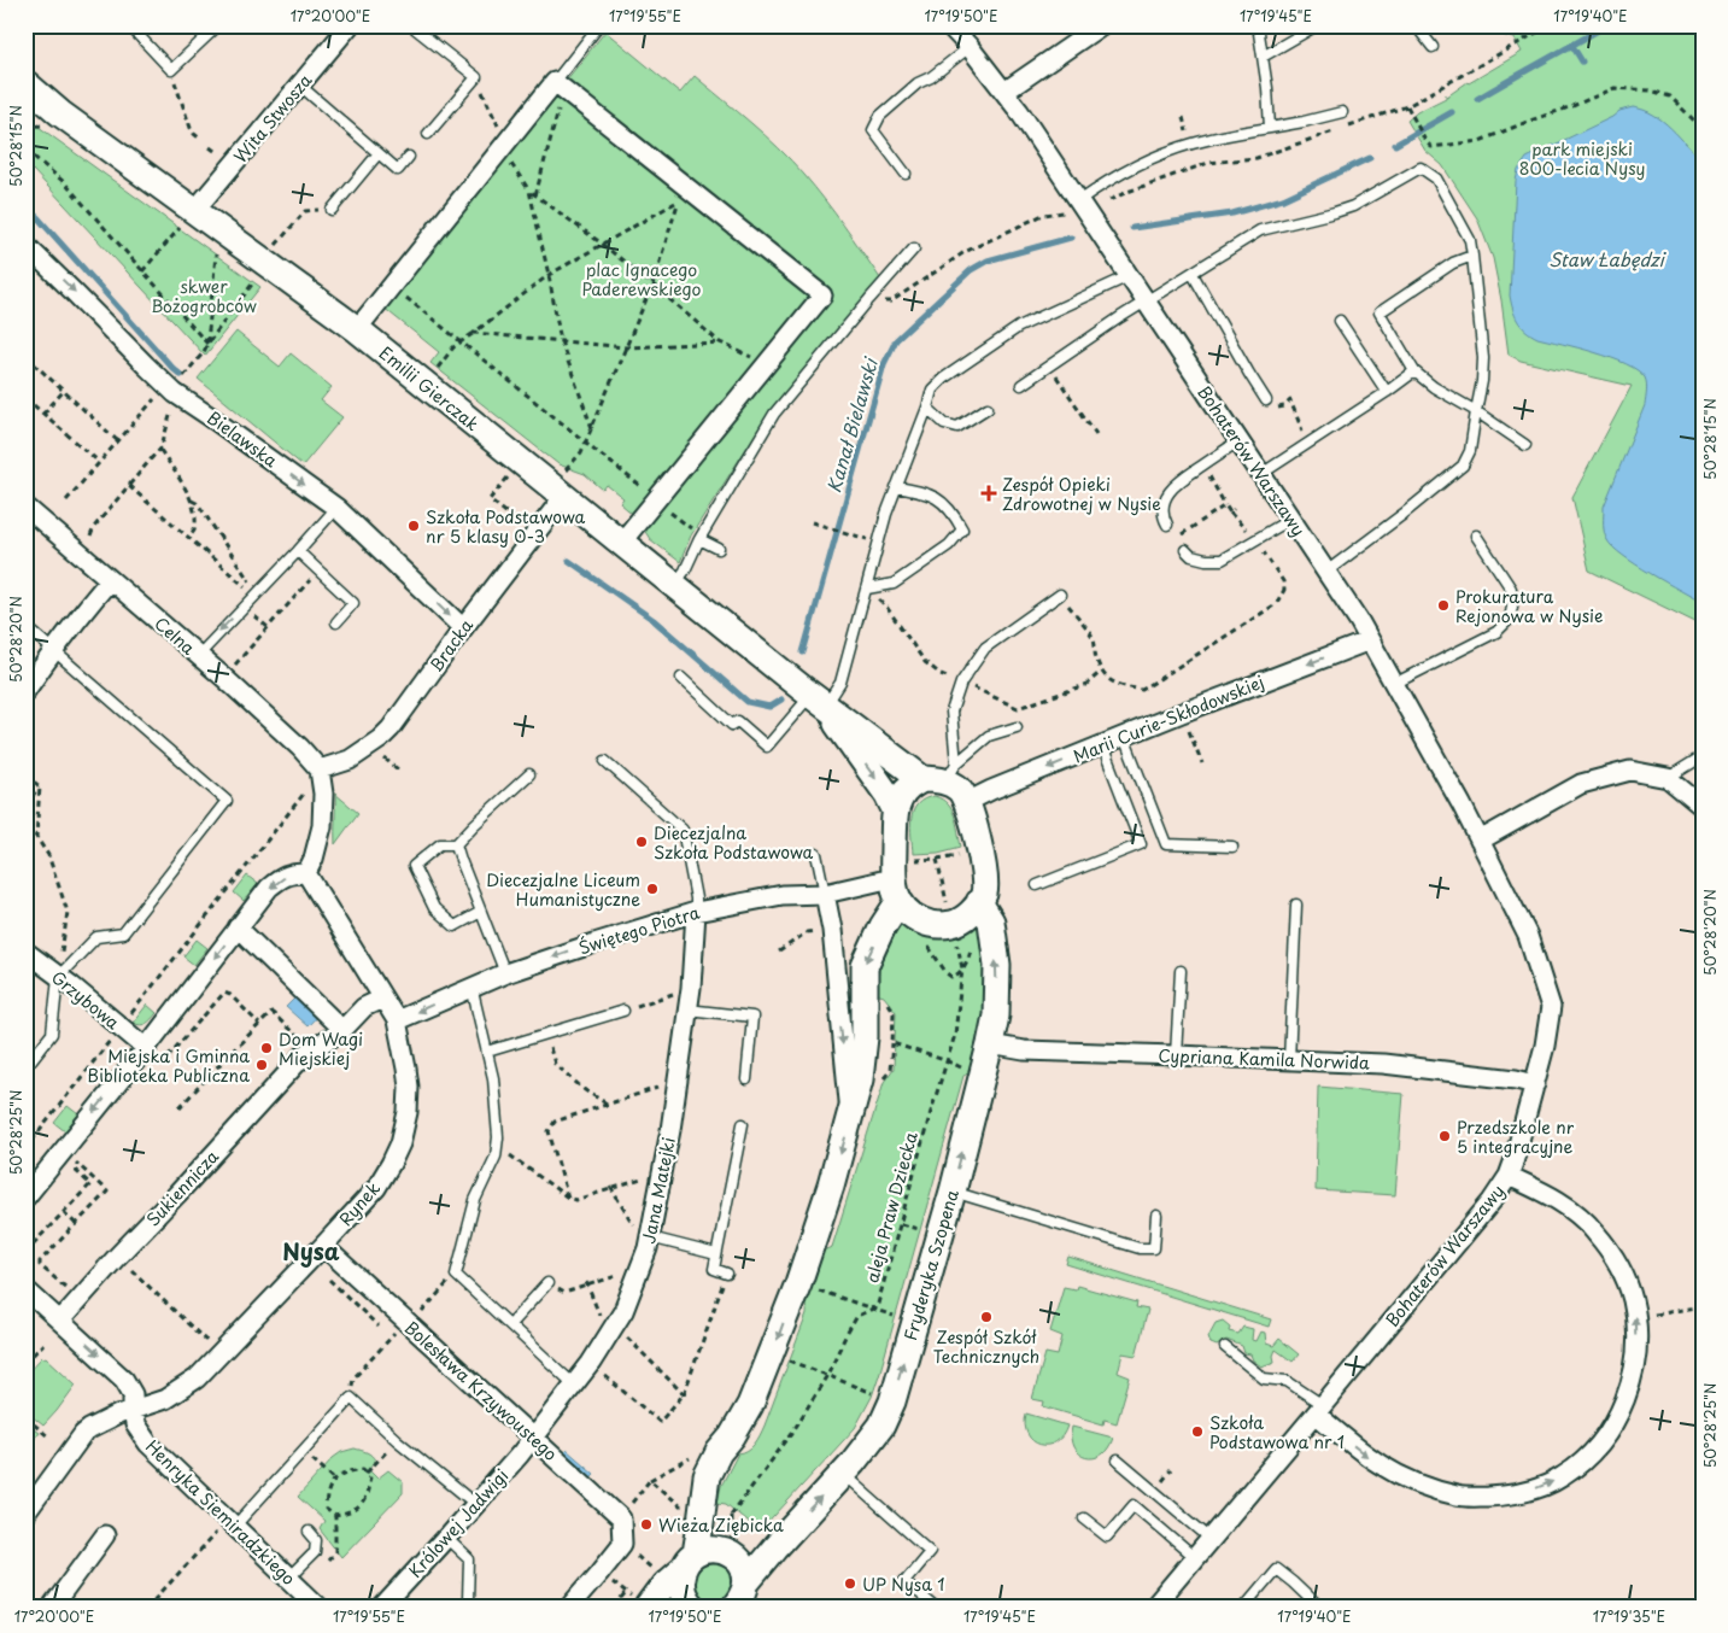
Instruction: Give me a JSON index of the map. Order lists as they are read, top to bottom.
{
  "streets": {
    "street": [
      "Wita Stwosza",
      "Emilii Gierczak",
      "Bielawska",
      "Bohaterów Warszawy",
      "Celna",
      "Bracka",
      "Marii Curie-Skłodowskiej",
      "Świętego Piotra",
      "Grzybowa",
      "Cypriana Kamila Norwida",
      "Sukiennicza",
      "Jana Matejki",
      "Rynek",
      "Fryderyka Szopena",
      "Bolesława Krzywoustego",
      "Henryka Siemiradzkiego",
      "Królowej Jadwigi"
    ],
    "path": ["aleja Praw Dziecka"]
  },
  "crossings": [
    ["Wita Stwosza", "Emilii Gierczak"],
    ["Emilii Gierczak", "Bracka"],
    ["Emilii Gierczak", "Marii Curie-Skłodowskiej"],
    ["Emilii Gierczak", "Świętego Piotra"],
    ["Emilii Gierczak", "Fryderyka Szopena"],
    ["Bielawska", "Bracka"],
    ["Bohaterów Warszawy", "Marii Curie-Skłodowskiej"],
    ["Bohaterów Warszawy", "Cypriana Kamila Norwida"],
    ["Celna", "Bracka"],
    ["Marii Curie-Skłodowskiej", "Świętego Piotra"],
    ["Marii Curie-Skłodowskiej", "Fryderyka Szopena"],
    ["Świętego Piotra", "Jana Matejki"],
    ["Świętego Piotra", "Rynek"],
    ["Świętego Piotra", "Fryderyka Szopena"],
    ["Cypriana Kamila Norwida", "Fryderyka Szopena"],
    ["Sukiennicza", "Rynek"],
    ["Jana Matejki", "Bolesława Krzywoustego"],
    ["Jana Matejki", "Królowej Jadwigi"],
    ["Rynek", "Bolesława Krzywoustego"],
    ["Rynek", "Henryka Siemiradzkiego"],
    ["Bolesława Krzywoustego", "Królowej Jadwigi"]
  ],
  "one_way": ["Bielawska", "Marii Curie-Skłodowskiej", "Świętego Piotra"],
  "districts": ["Nysa"],
  "water": ["Staw Łabędzi", "Kanał Bielawski"],
  "parks": ["park miejski 800-lecia Nysy", "plac Ignacego Paderewskiego", "skwer Bożogrobców"],
  "places": {
    "health": ["Zespół Opieki Zdrowotnej w Nysie"],
    "other": [
      "Szkoła Podstawowa nr 5 klasy 0-3",
      "Prokuratura Rejonowa w Nysie",
      "Diecezjalna Szkoła Podstawowa",
      "Diecezjalne Liceum Humanistyczne",
      "Dom Wagi Miejskiej",
      "Miejska i Gminna Biblioteka Publiczna",
      "Przedszkole nr 5 integracyjne",
      "Zespół Szkół Technicznych",
      "Szkoła Podstawowa nr 1",
      "Wieża Ziębicka",
      "UP Nysa 1"
    ]
  },
  "coordinates": [
    "17°20'00\"E",
    "17°19'55\"E",
    "17°19'50\"E",
    "17°19'45\"E",
    "17°19'40\"E",
    "50°28'15\"N",
    "50°28'20\"N",
    "50°28'25\"N",
    "17°19'35\"E"
  ]
}
